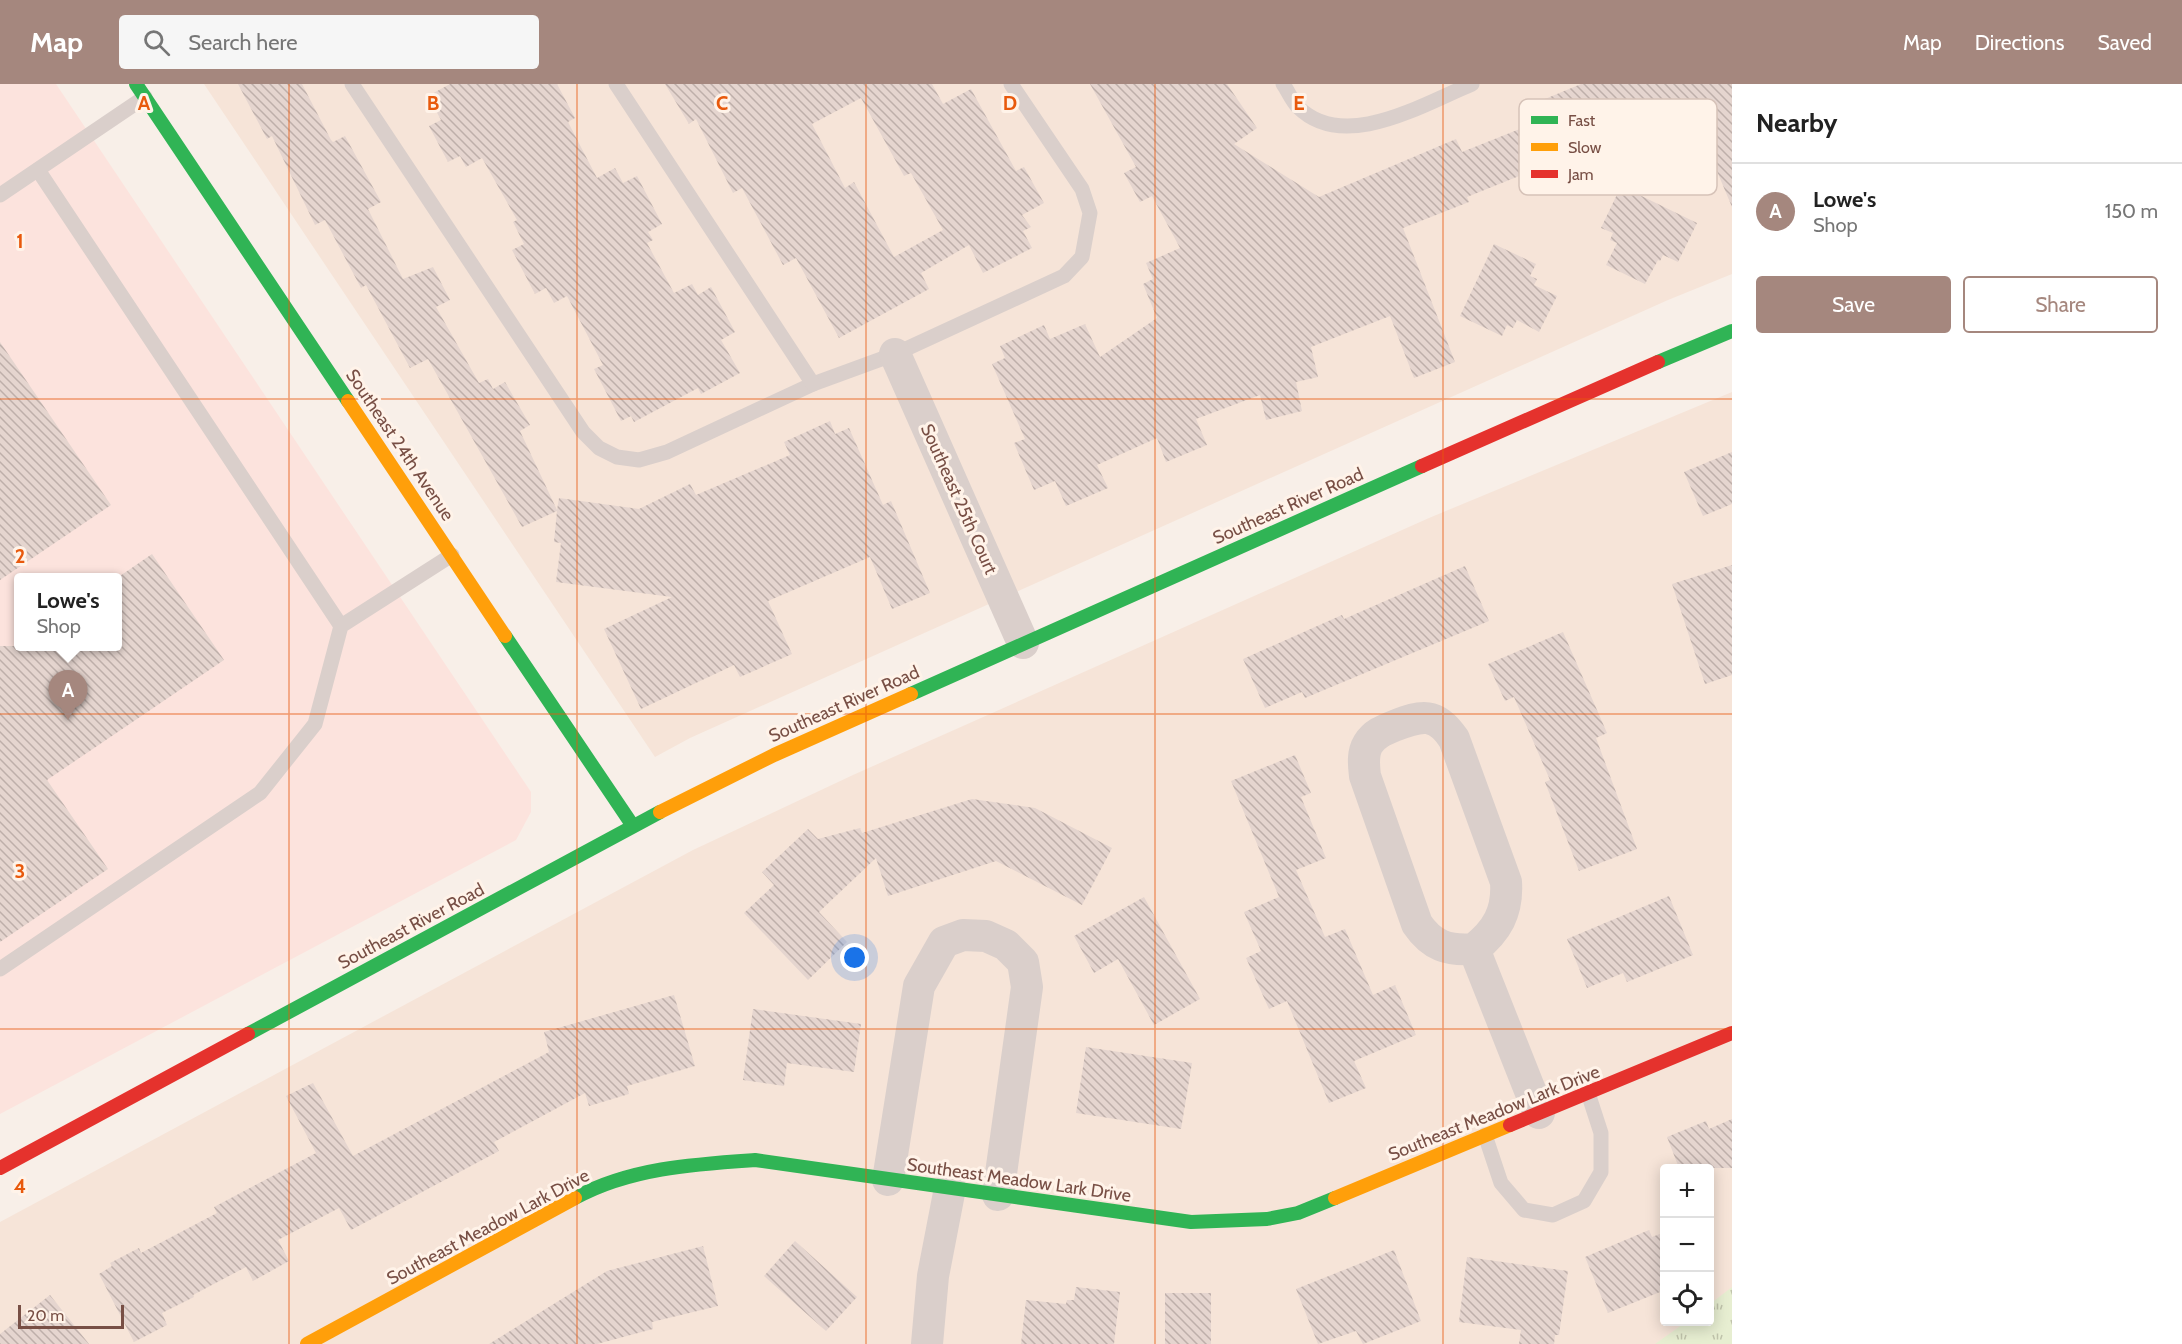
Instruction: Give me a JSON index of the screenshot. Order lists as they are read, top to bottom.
{
  "streets": {
    "street": [
      "Southeast 24th Avenue",
      "Southeast 25th Court",
      "Southeast River Road",
      "Southeast Meadow Lark Drive"
    ]
  },
  "crossings": [
    ["Southeast 24th Avenue", "Southeast River Road"],
    ["Southeast 25th Court", "Southeast River Road"]
  ],
  "legend": ["Fast", "Slow", "Jam"],
  "scale_bar": "20 m",
  "page": {
    "header": "Map",
    "search": "Search here",
    "nav": ["Map", "Directions", "Saved"],
    "heading": "Nearby",
    "list": [
      {
        "mark": "A",
        "name": "Lowe's",
        "note": "Shop",
        "value": "150 m"
      }
    ],
    "buttons": ["Save", "Share"],
    "popup": ["Lowe's", "Shop"],
    "pins": "A",
    "map_buttons": ["+", "−"],
    "scale": "20 m"
  },
  "grid": {
    "columns": [
      "A",
      "B",
      "C",
      "D",
      "E"
    ],
    "rows": [
      "1",
      "2",
      "3",
      "4"
    ]
  }
}
